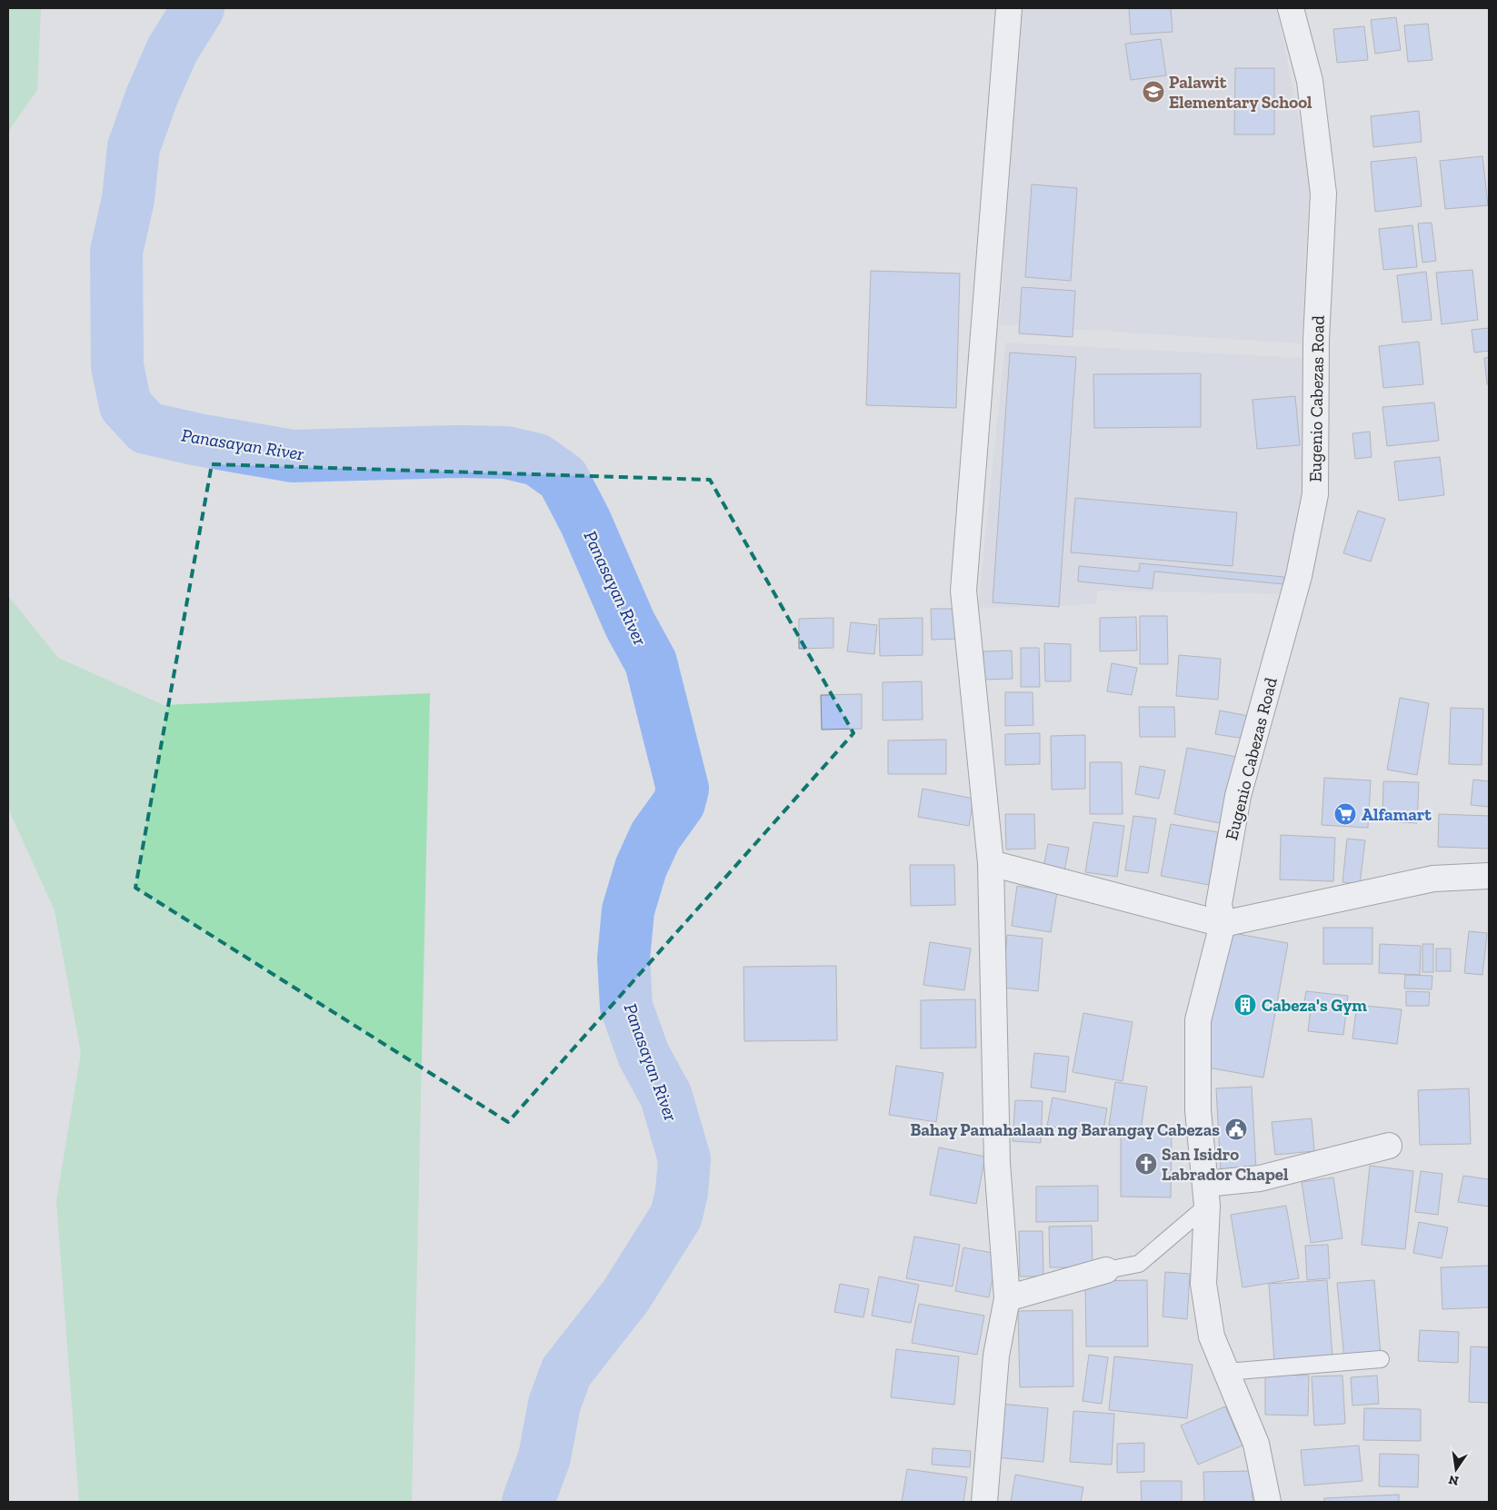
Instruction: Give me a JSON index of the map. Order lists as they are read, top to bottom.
{
  "streets": {
    "street": ["Eugenio Cabezas Road"]
  },
  "water": ["Panasayan River"],
  "places": {
    "school or university": ["Palawit Elementary School"],
    "supermarket": ["Alfamart"],
    "building": ["Cabeza's Gym"],
    "public building": ["Bahay Pamahalaan ng Barangay Cabezas"],
    "church": ["San Isidro Labrador Chapel"]
  },
  "north": "bottom"
}
